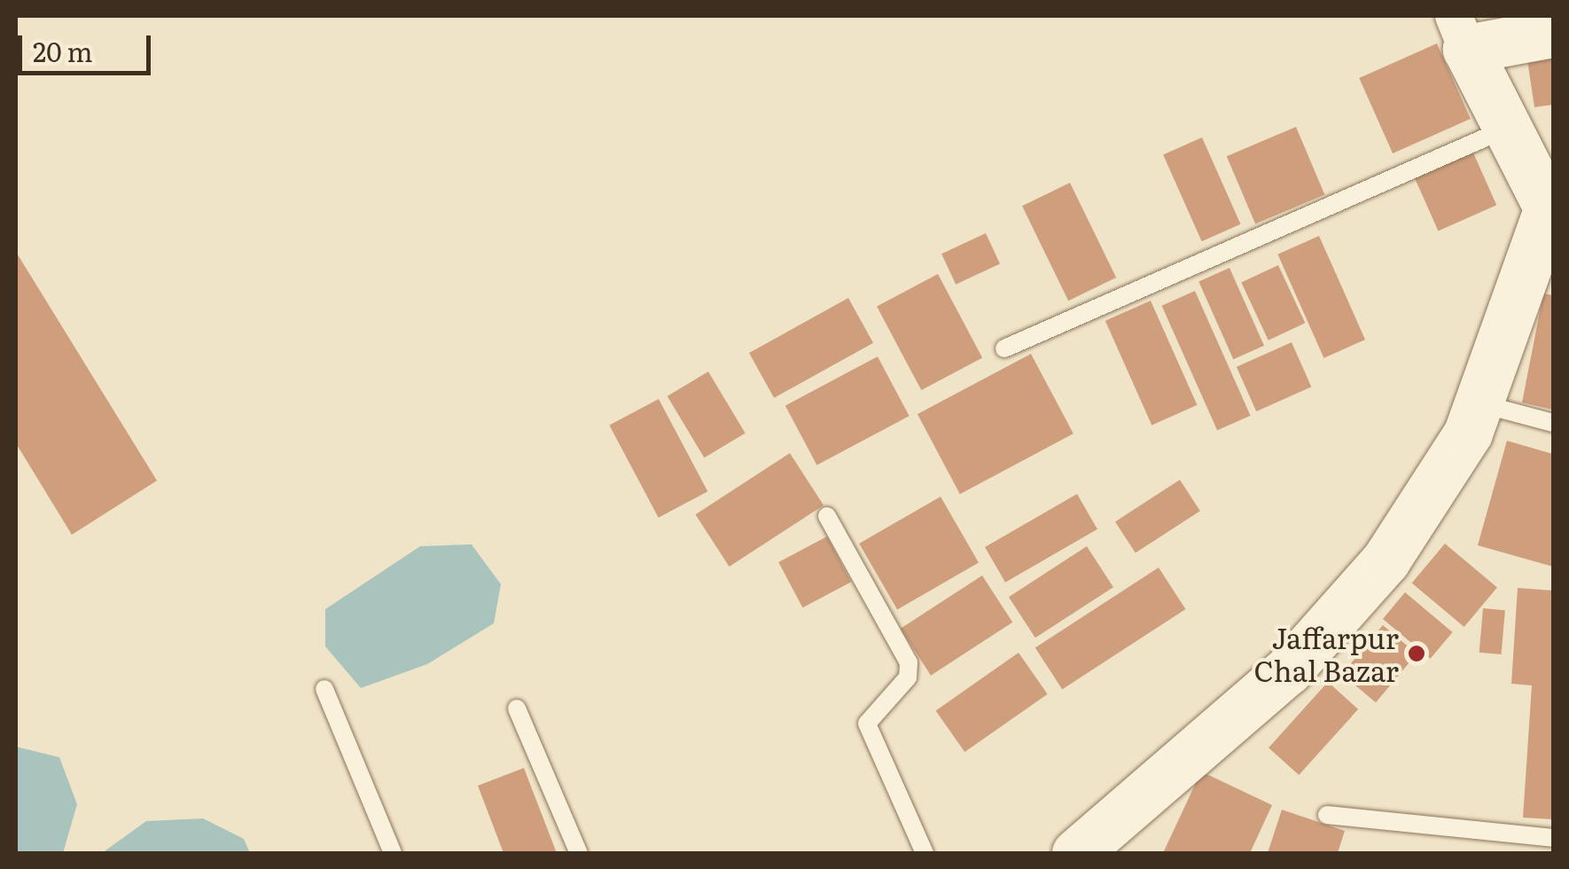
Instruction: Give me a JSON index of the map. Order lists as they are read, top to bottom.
{
  "places": ["Jaffarpur Chal Bazar"],
  "scale_bar": "20 m"
}
